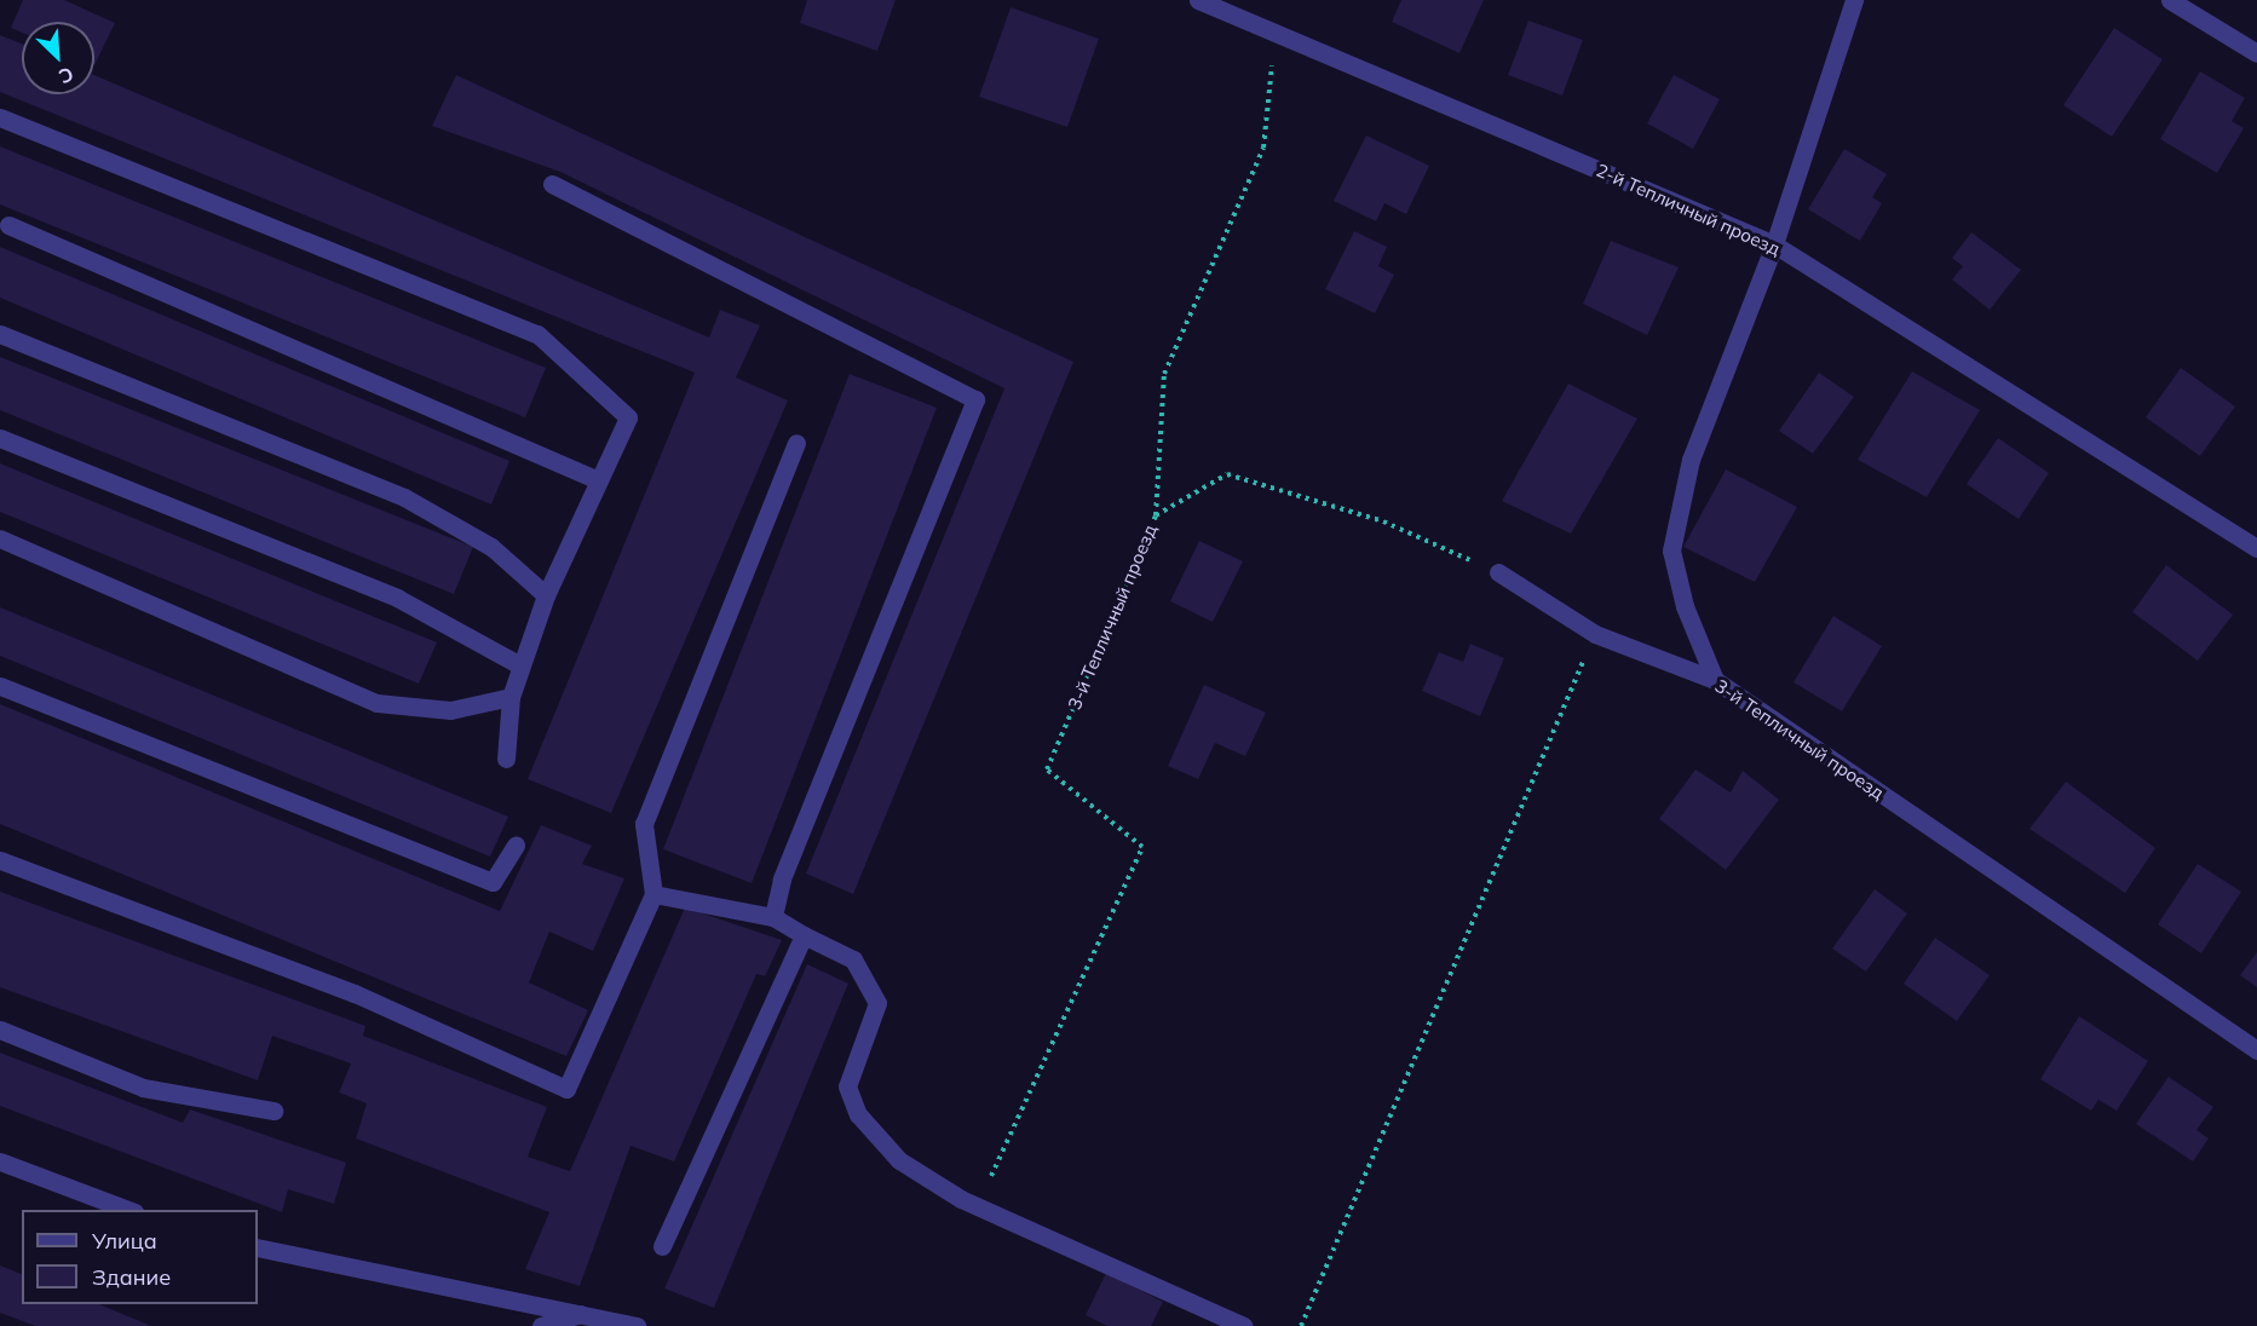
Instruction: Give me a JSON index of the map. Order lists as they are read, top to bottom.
{
  "streets": {
    "street": ["2-й Тепличный проезд", "3-й Тепличный проезд"]
  },
  "legend": ["Улица", "Здание"],
  "north": "bottom right"
}
